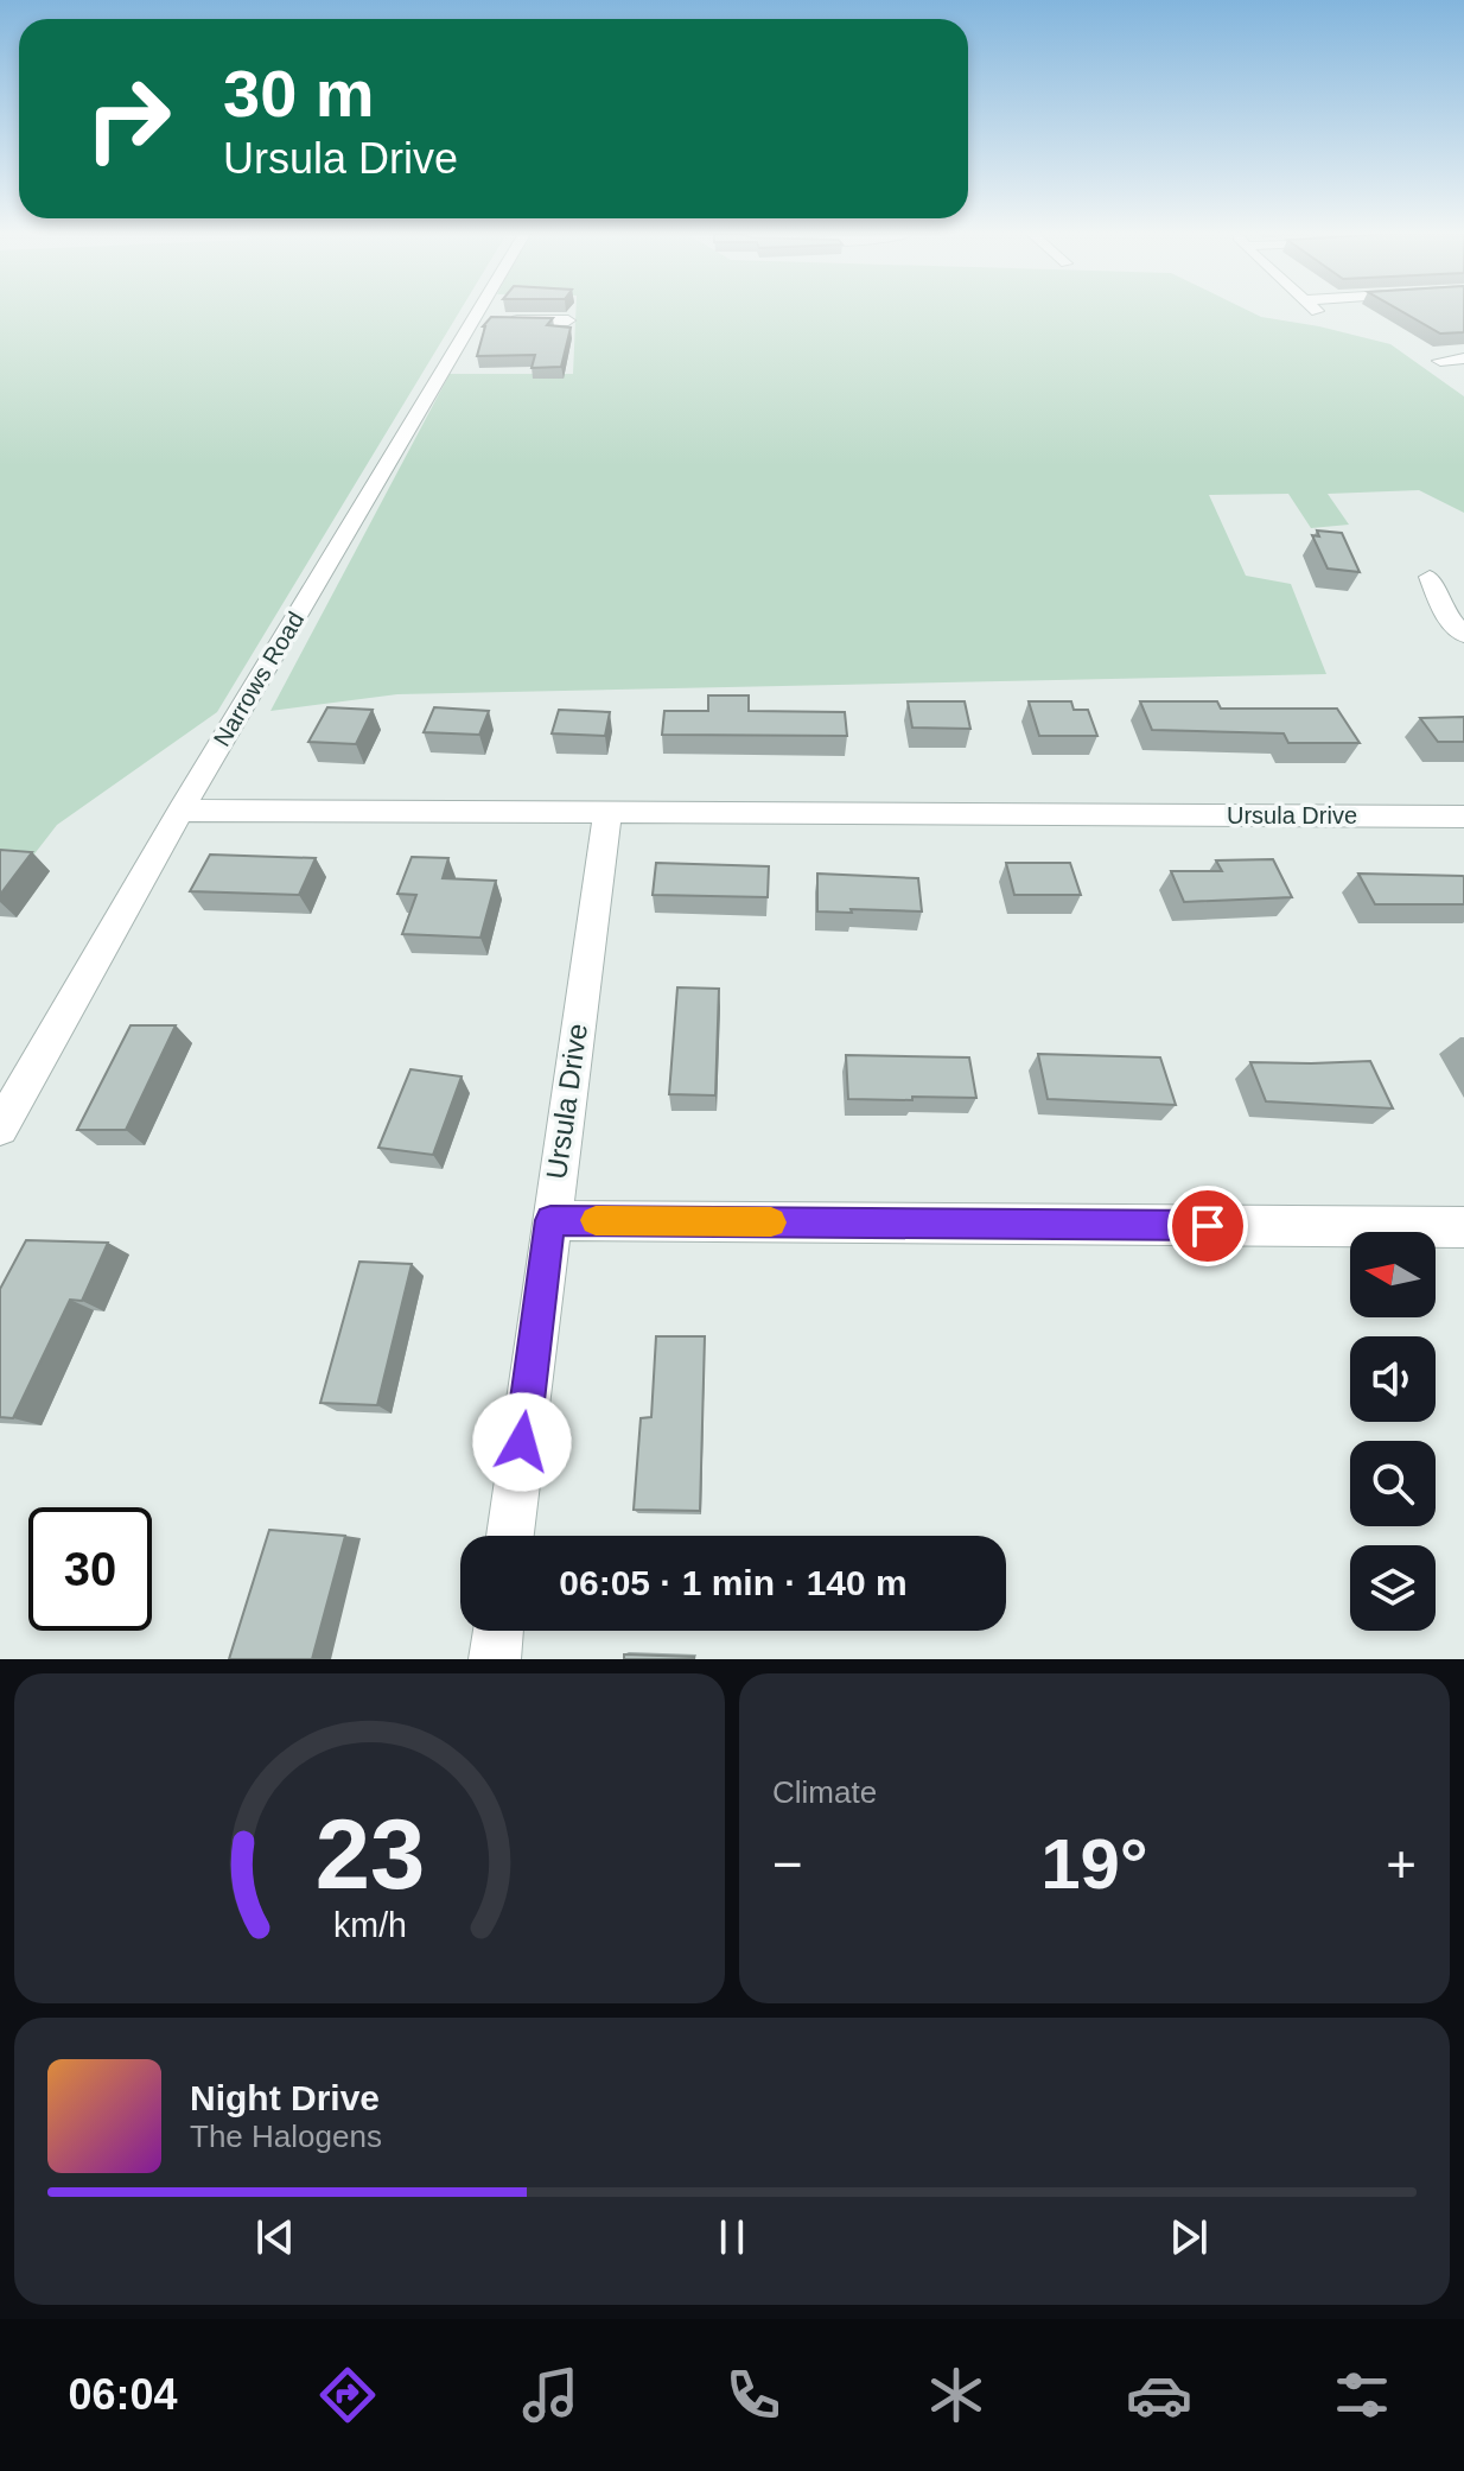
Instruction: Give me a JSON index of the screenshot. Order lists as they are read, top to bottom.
{
  "streets": {
    "street": ["Narrows Road", "Ursula Drive"]
  },
  "crossings": [
    ["Narrows Road", "Ursula Drive"]
  ],
  "north": "left",
  "page": {
    "turn": ["30 m", "Ursula Drive"],
    "limit": "30",
    "trip": "06:05 · 1 min · 140 m",
    "tile": "Climate",
    "heat": ["−", "19°", "+"],
    "song": ["Night Drive", "The Halogens"],
    "tabs": "06:04",
    "gauge": ["23", "km/h"]
  }
}
